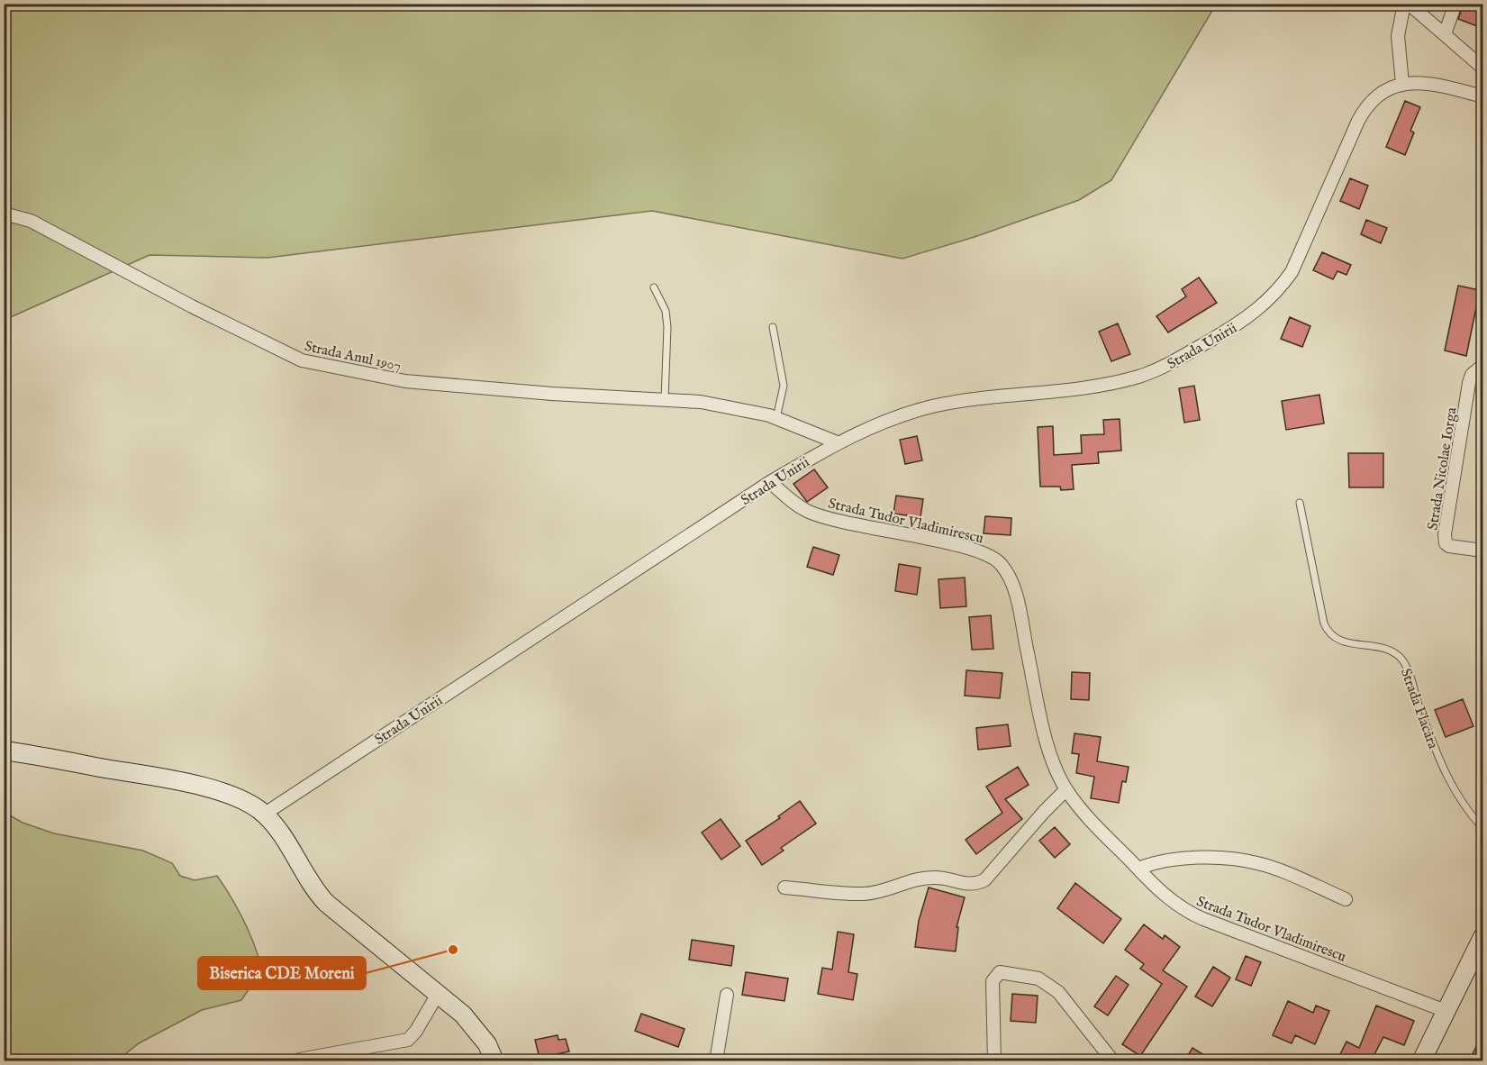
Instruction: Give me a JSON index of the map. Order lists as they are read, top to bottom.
{
  "streets": {
    "street": [
      "Strada Unirii",
      "Strada Anul 1907",
      "Strada Nicolae Iorga",
      "Strada Tudor Vladimirescu"
    ],
    "lane": ["Strada Flacăra"]
  },
  "crossings": [
    ["Strada Unirii", "Strada Anul 1907"],
    ["Strada Unirii", "Strada Tudor Vladimirescu"]
  ],
  "places": ["Biserica CDE Moreni"]
}
